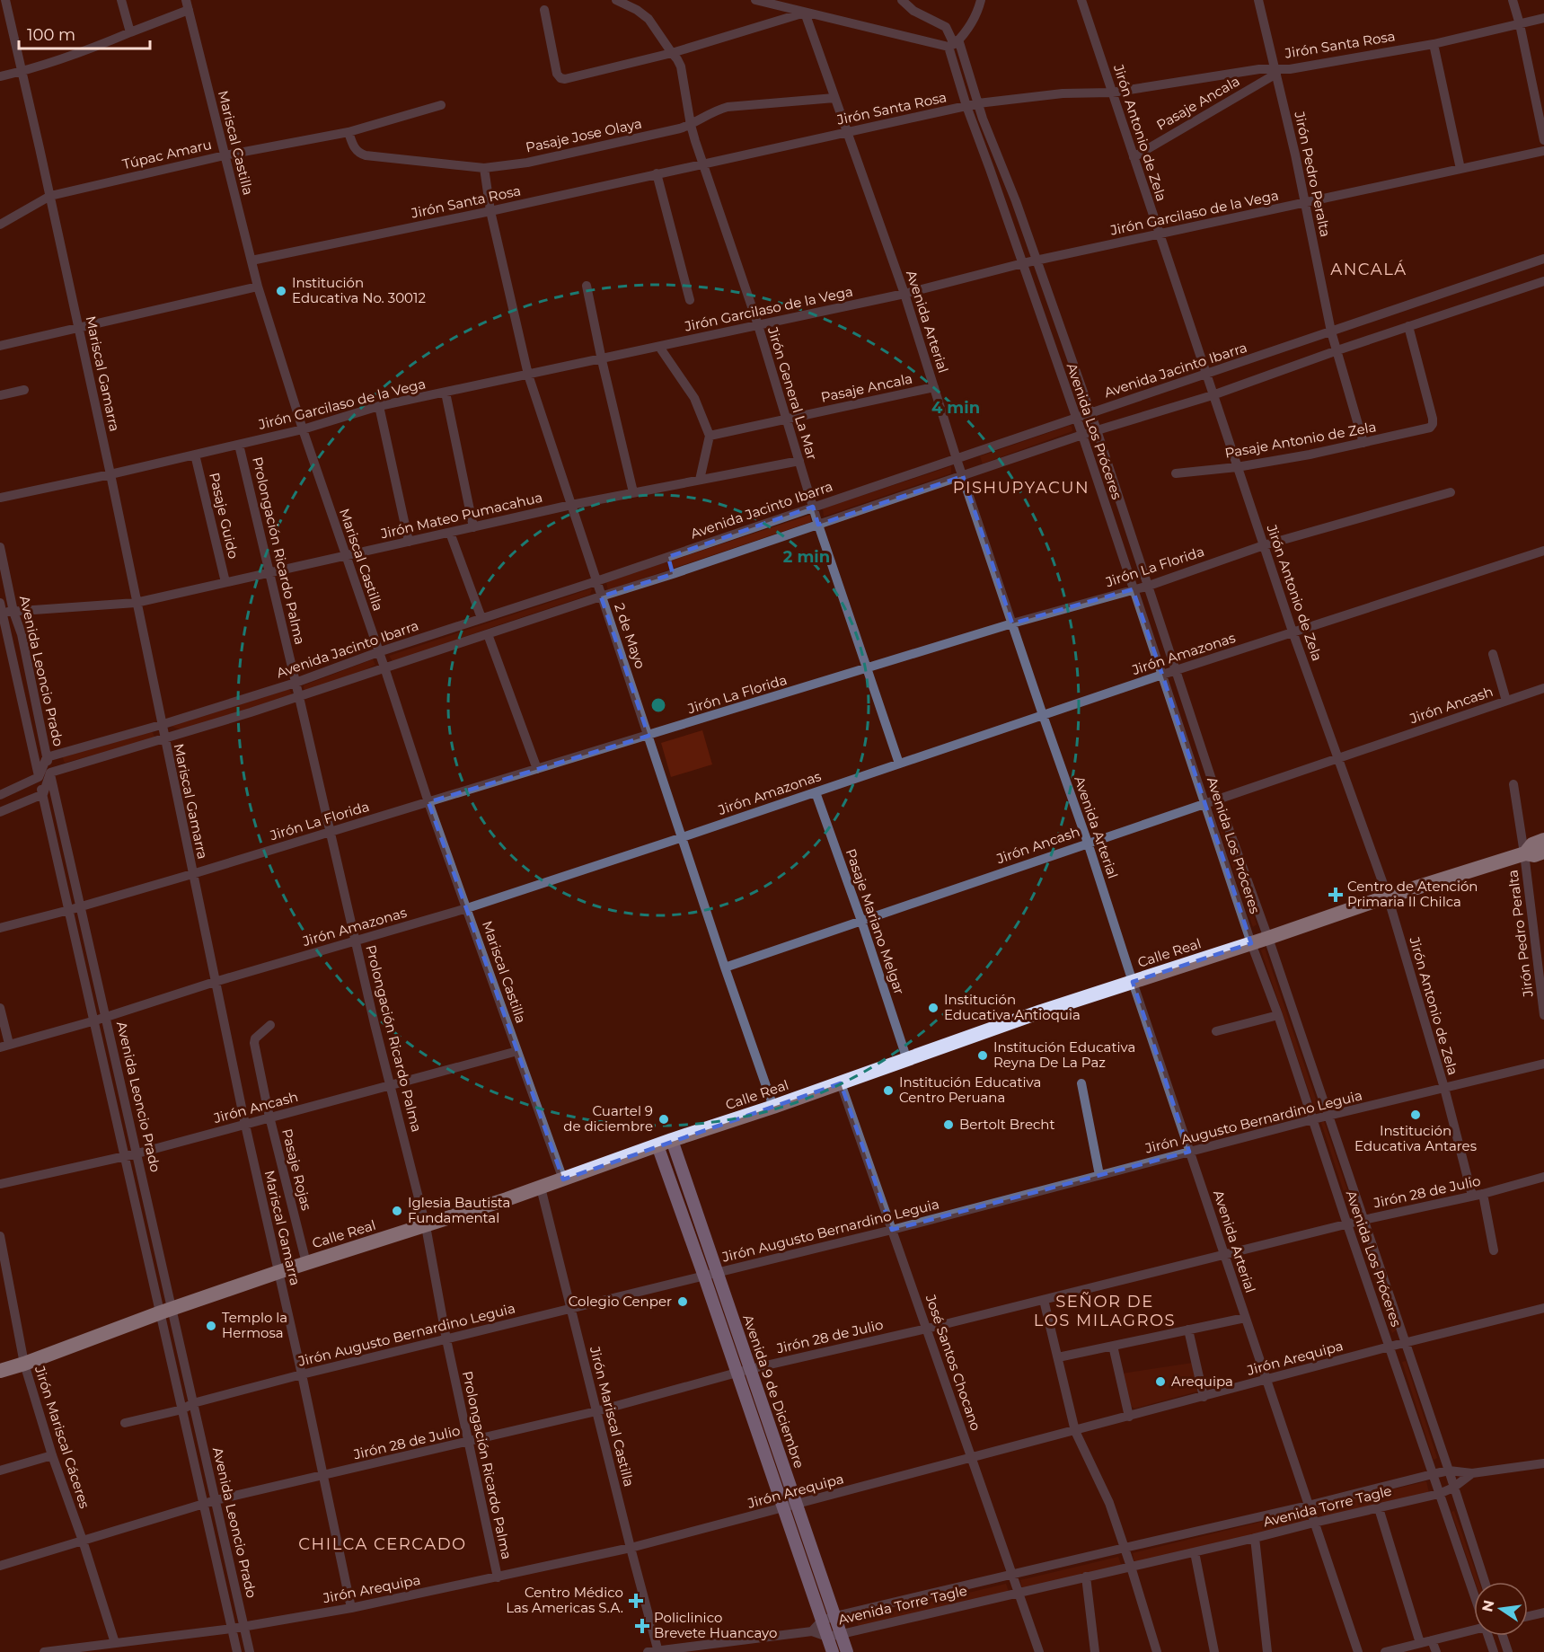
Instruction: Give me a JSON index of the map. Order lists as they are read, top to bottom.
{
  "streets": {
    "highway": ["Calle Real"],
    "main road": ["Avenida 9 de Diciembre"],
    "street": [
      "Jirón Santa Rosa",
      "Pasaje Ancala",
      "Jirón Antonio de Zela",
      "Pasaje Jose Olaya",
      "Mariscal Castilla",
      "Túpac Amaru",
      "Jirón Pedro Peralta",
      "Jirón Garcilaso de la Vega",
      "Avenida Arterial",
      "Avenida Jacinto Ibarra",
      "Mariscal Gamarra",
      "Jirón General La Mar",
      "Avenida Los Próceres",
      "Pasaje Antonio de Zela",
      "Pasaje Guido",
      "Jirón Mateo Pumacahua",
      "Prolongación Ricardo Palma",
      "Jirón La Florida",
      "2 de Mayo",
      "Jirón Amazonas",
      "Avenida Leoncio Prado",
      "Jirón Ancash",
      "Pasaje Mariano Melgar",
      "Jirón Augusto Bernardino Leguia",
      "Pasaje Rojas",
      "Jirón 28 de Julio",
      "Jirón Arequipa",
      "José Santos Chocano",
      "Jirón Mariscal Castilla",
      "Jirón Mariscal Cáceres",
      "Avenida Torre Tagle"
    ]
  },
  "crossings": [
    ["Jirón Santa Rosa", "Pasaje Ancala"],
    ["Jirón Santa Rosa", "Jirón Antonio de Zela"],
    ["Jirón Santa Rosa", "Mariscal Castilla"],
    ["Jirón Santa Rosa", "Jirón Pedro Peralta"],
    ["Jirón Santa Rosa", "Avenida Arterial"],
    ["Jirón Santa Rosa", "Jirón General La Mar"],
    ["Jirón Santa Rosa", "Avenida Los Próceres"],
    ["Jirón Santa Rosa", "2 de Mayo"],
    ["Pasaje Ancala", "Jirón Antonio de Zela"],
    ["Pasaje Ancala", "Jirón Pedro Peralta"],
    ["Pasaje Ancala", "Avenida Arterial"],
    ["Pasaje Ancala", "Jirón General La Mar"],
    ["Jirón Antonio de Zela", "Jirón Garcilaso de la Vega"],
    ["Jirón Antonio de Zela", "Avenida Jacinto Ibarra"],
    ["Jirón Antonio de Zela", "Pasaje Antonio de Zela"],
    ["Jirón Antonio de Zela", "Jirón La Florida"],
    ["Jirón Antonio de Zela", "Jirón Amazonas"],
    ["Jirón Antonio de Zela", "Jirón Ancash"],
    ["Jirón Antonio de Zela", "Calle Real"],
    ["Jirón Antonio de Zela", "Jirón Augusto Bernardino Leguia"],
    ["Jirón Antonio de Zela", "Jirón 28 de Julio"],
    ["Pasaje Jose Olaya", "Túpac Amaru"],
    ["Pasaje Jose Olaya", "Avenida Arterial"],
    ["Pasaje Jose Olaya", "Jirón General La Mar"],
    ["Pasaje Jose Olaya", "2 de Mayo"],
    ["Mariscal Castilla", "Túpac Amaru"],
    ["Mariscal Castilla", "Jirón Garcilaso de la Vega"],
    ["Mariscal Castilla", "Avenida Jacinto Ibarra"],
    ["Mariscal Castilla", "Jirón Mateo Pumacahua"],
    ["Mariscal Castilla", "Jirón La Florida"],
    ["Mariscal Castilla", "Jirón Amazonas"],
    ["Mariscal Castilla", "Jirón Ancash"],
    ["Mariscal Castilla", "Calle Real"],
    ["Túpac Amaru", "Mariscal Gamarra"],
    ["Jirón Pedro Peralta", "Jirón Garcilaso de la Vega"],
    ["Jirón Pedro Peralta", "Avenida Jacinto Ibarra"],
    ["Jirón Pedro Peralta", "Pasaje Antonio de Zela"],
    ["Jirón Pedro Peralta", "Calle Real"],
    ["Jirón Garcilaso de la Vega", "Avenida Arterial"],
    ["Jirón Garcilaso de la Vega", "Mariscal Gamarra"],
    ["Jirón Garcilaso de la Vega", "Jirón General La Mar"],
    ["Jirón Garcilaso de la Vega", "Avenida Los Próceres"],
    ["Jirón Garcilaso de la Vega", "Pasaje Guido"],
    ["Jirón Garcilaso de la Vega", "Prolongación Ricardo Palma"],
    ["Jirón Garcilaso de la Vega", "2 de Mayo"],
    ["Avenida Arterial", "Avenida Jacinto Ibarra"],
    ["Avenida Arterial", "Jirón La Florida"],
    ["Avenida Arterial", "Jirón Amazonas"],
    ["Avenida Arterial", "Jirón Ancash"],
    ["Avenida Arterial", "Calle Real"],
    ["Avenida Arterial", "Jirón Augusto Bernardino Leguia"],
    ["Avenida Arterial", "Jirón 28 de Julio"],
    ["Avenida Arterial", "Jirón Arequipa"],
    ["Avenida Arterial", "Avenida Torre Tagle"],
    ["Avenida Jacinto Ibarra", "Mariscal Gamarra"],
    ["Avenida Jacinto Ibarra", "Jirón General La Mar"],
    ["Avenida Jacinto Ibarra", "Avenida Los Próceres"],
    ["Avenida Jacinto Ibarra", "Prolongación Ricardo Palma"],
    ["Avenida Jacinto Ibarra", "2 de Mayo"],
    ["Avenida Jacinto Ibarra", "Avenida Leoncio Prado"],
    ["Mariscal Gamarra", "Jirón Mateo Pumacahua"],
    ["Mariscal Gamarra", "Jirón La Florida"],
    ["Mariscal Gamarra", "Jirón Amazonas"],
    ["Mariscal Gamarra", "Jirón Ancash"],
    ["Mariscal Gamarra", "Calle Real"],
    ["Mariscal Gamarra", "Jirón Augusto Bernardino Leguia"],
    ["Mariscal Gamarra", "Jirón 28 de Julio"],
    ["Mariscal Gamarra", "Jirón Arequipa"],
    ["Jirón General La Mar", "Jirón Mateo Pumacahua"],
    ["Jirón General La Mar", "Jirón La Florida"],
    ["Jirón General La Mar", "Jirón Amazonas"],
    ["Avenida Los Próceres", "Jirón La Florida"],
    ["Avenida Los Próceres", "Jirón Amazonas"],
    ["Avenida Los Próceres", "Jirón Ancash"],
    ["Avenida Los Próceres", "Calle Real"],
    ["Avenida Los Próceres", "Jirón Augusto Bernardino Leguia"],
    ["Avenida Los Próceres", "Jirón 28 de Julio"],
    ["Avenida Los Próceres", "Jirón Arequipa"],
    ["Avenida Los Próceres", "Avenida Torre Tagle"],
    ["Pasaje Guido", "Jirón Mateo Pumacahua"],
    ["Jirón Mateo Pumacahua", "Prolongación Ricardo Palma"],
    ["Jirón Mateo Pumacahua", "2 de Mayo"],
    ["Jirón Mateo Pumacahua", "Avenida Leoncio Prado"],
    ["Prolongación Ricardo Palma", "Jirón La Florida"],
    ["Prolongación Ricardo Palma", "Jirón Amazonas"],
    ["Prolongación Ricardo Palma", "Jirón Ancash"],
    ["Prolongación Ricardo Palma", "Calle Real"],
    ["Prolongación Ricardo Palma", "Jirón Augusto Bernardino Leguia"],
    ["Prolongación Ricardo Palma", "Jirón 28 de Julio"],
    ["Prolongación Ricardo Palma", "Jirón Arequipa"],
    ["Jirón La Florida", "2 de Mayo"],
    ["Jirón La Florida", "Avenida Leoncio Prado"],
    ["2 de Mayo", "Jirón Amazonas"],
    ["2 de Mayo", "Jirón Ancash"],
    ["2 de Mayo", "Calle Real"],
    ["Jirón Amazonas", "Avenida Leoncio Prado"],
    ["Jirón Amazonas", "Pasaje Mariano Melgar"],
    ["Avenida Leoncio Prado", "Jirón Ancash"],
    ["Avenida Leoncio Prado", "Calle Real"],
    ["Avenida Leoncio Prado", "Jirón Augusto Bernardino Leguia"],
    ["Avenida Leoncio Prado", "Jirón 28 de Julio"],
    ["Avenida Leoncio Prado", "Jirón Arequipa"],
    ["Jirón Ancash", "Pasaje Mariano Melgar"],
    ["Jirón Ancash", "Pasaje Rojas"],
    ["Pasaje Mariano Melgar", "Calle Real"],
    ["Calle Real", "Pasaje Rojas"],
    ["Calle Real", "José Santos Chocano"],
    ["Calle Real", "Avenida 9 de Diciembre"],
    ["Calle Real", "Jirón Mariscal Castilla"],
    ["Calle Real", "Jirón Mariscal Cáceres"],
    ["Jirón Augusto Bernardino Leguia", "José Santos Chocano"],
    ["Jirón Augusto Bernardino Leguia", "Avenida 9 de Diciembre"],
    ["Jirón Augusto Bernardino Leguia", "Jirón Mariscal Castilla"],
    ["Jirón 28 de Julio", "José Santos Chocano"],
    ["Jirón 28 de Julio", "Avenida 9 de Diciembre"],
    ["Jirón 28 de Julio", "Jirón Mariscal Castilla"],
    ["Jirón 28 de Julio", "Jirón Mariscal Cáceres"],
    ["Jirón Arequipa", "José Santos Chocano"],
    ["Jirón Arequipa", "Avenida 9 de Diciembre"],
    ["Jirón Arequipa", "Jirón Mariscal Castilla"],
    ["Jirón Arequipa", "Jirón Mariscal Cáceres"],
    ["José Santos Chocano", "Avenida Torre Tagle"],
    ["Avenida 9 de Diciembre", "Avenida Torre Tagle"]
  ],
  "districts": [
    "ANCALÁ",
    "PISHUPYACUN",
    "SEÑOR DE LOS MILAGROS",
    "CHILCA CERCADO"
  ],
  "places": {
    "other": [
      "Institución Educativa No. 30012",
      "Institución Educativa Antioquia",
      "Institución Educativa Reyna De La Paz",
      "Institución Educativa Centro Peruana",
      "Institución Educativa Antares",
      "Cuartel 9 de diciembre",
      "Bertolt Brecht",
      "Iglesia Bautista Fundamental",
      "Colegio Cenper",
      "Templo la Hermosa",
      "Arequipa"
    ],
    "health": ["Centro de Atención Primaria II Chilca", "Centro Médico Las Americas S.A.", "Policlinico Brevete Huancayo"]
  },
  "scale_bar": "100 m",
  "north": "left",
  "rings": ["4 min", "2 min"]
}
